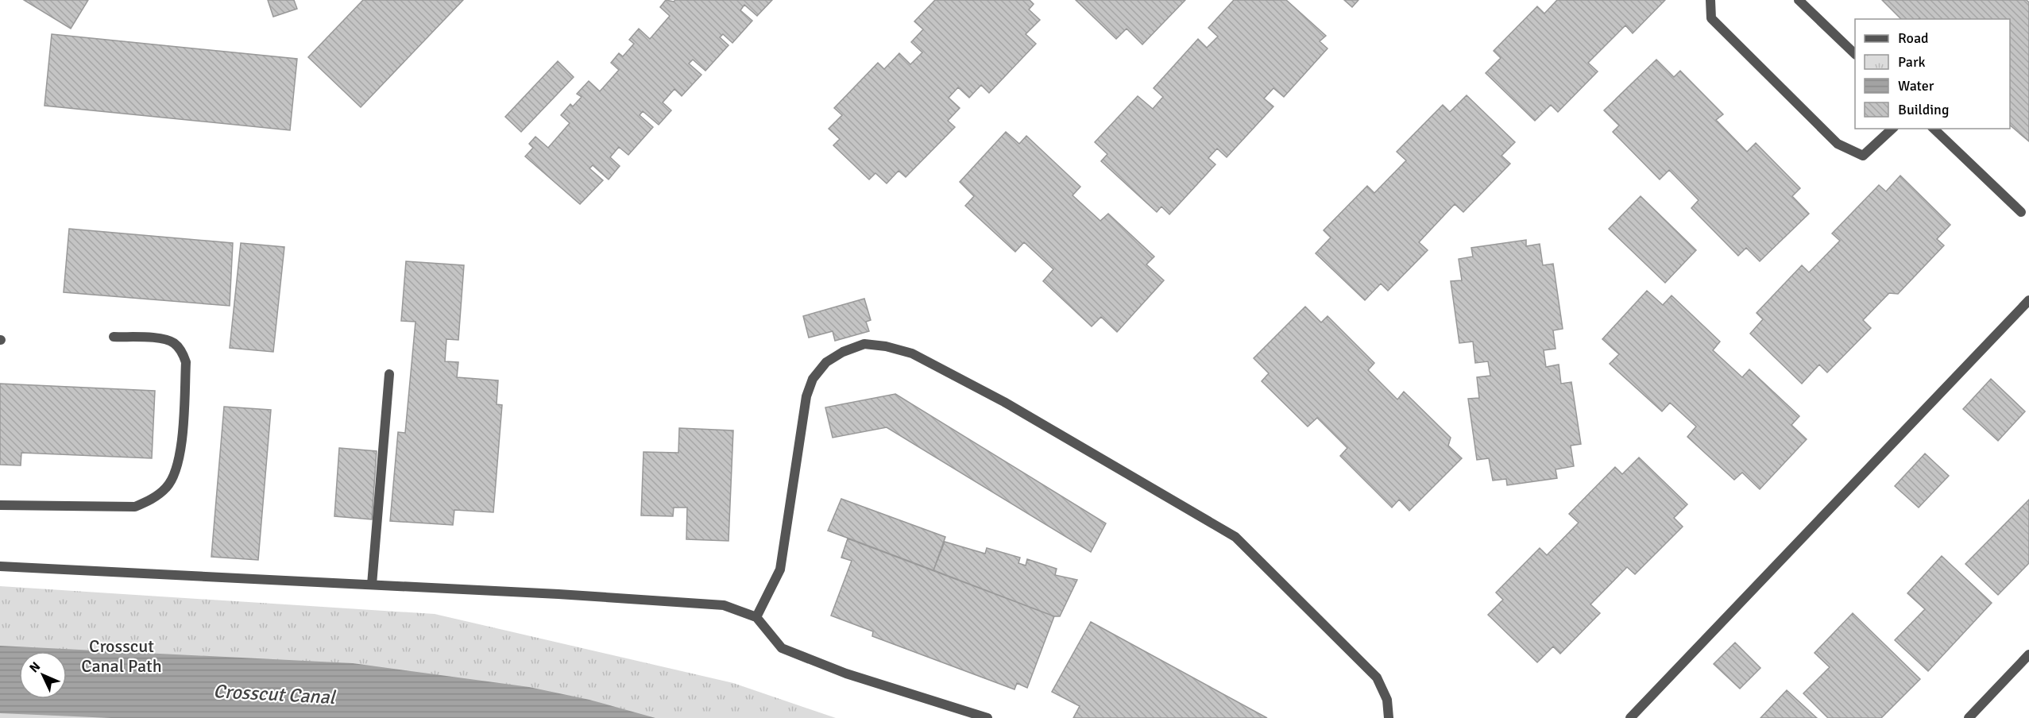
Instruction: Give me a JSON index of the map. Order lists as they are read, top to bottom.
{
  "water": ["Crosscut Canal"],
  "parks": ["Crosscut Canal Path"],
  "legend": [
    "Road",
    "Park",
    "Water",
    "Building"
  ],
  "north": "top left"
}
